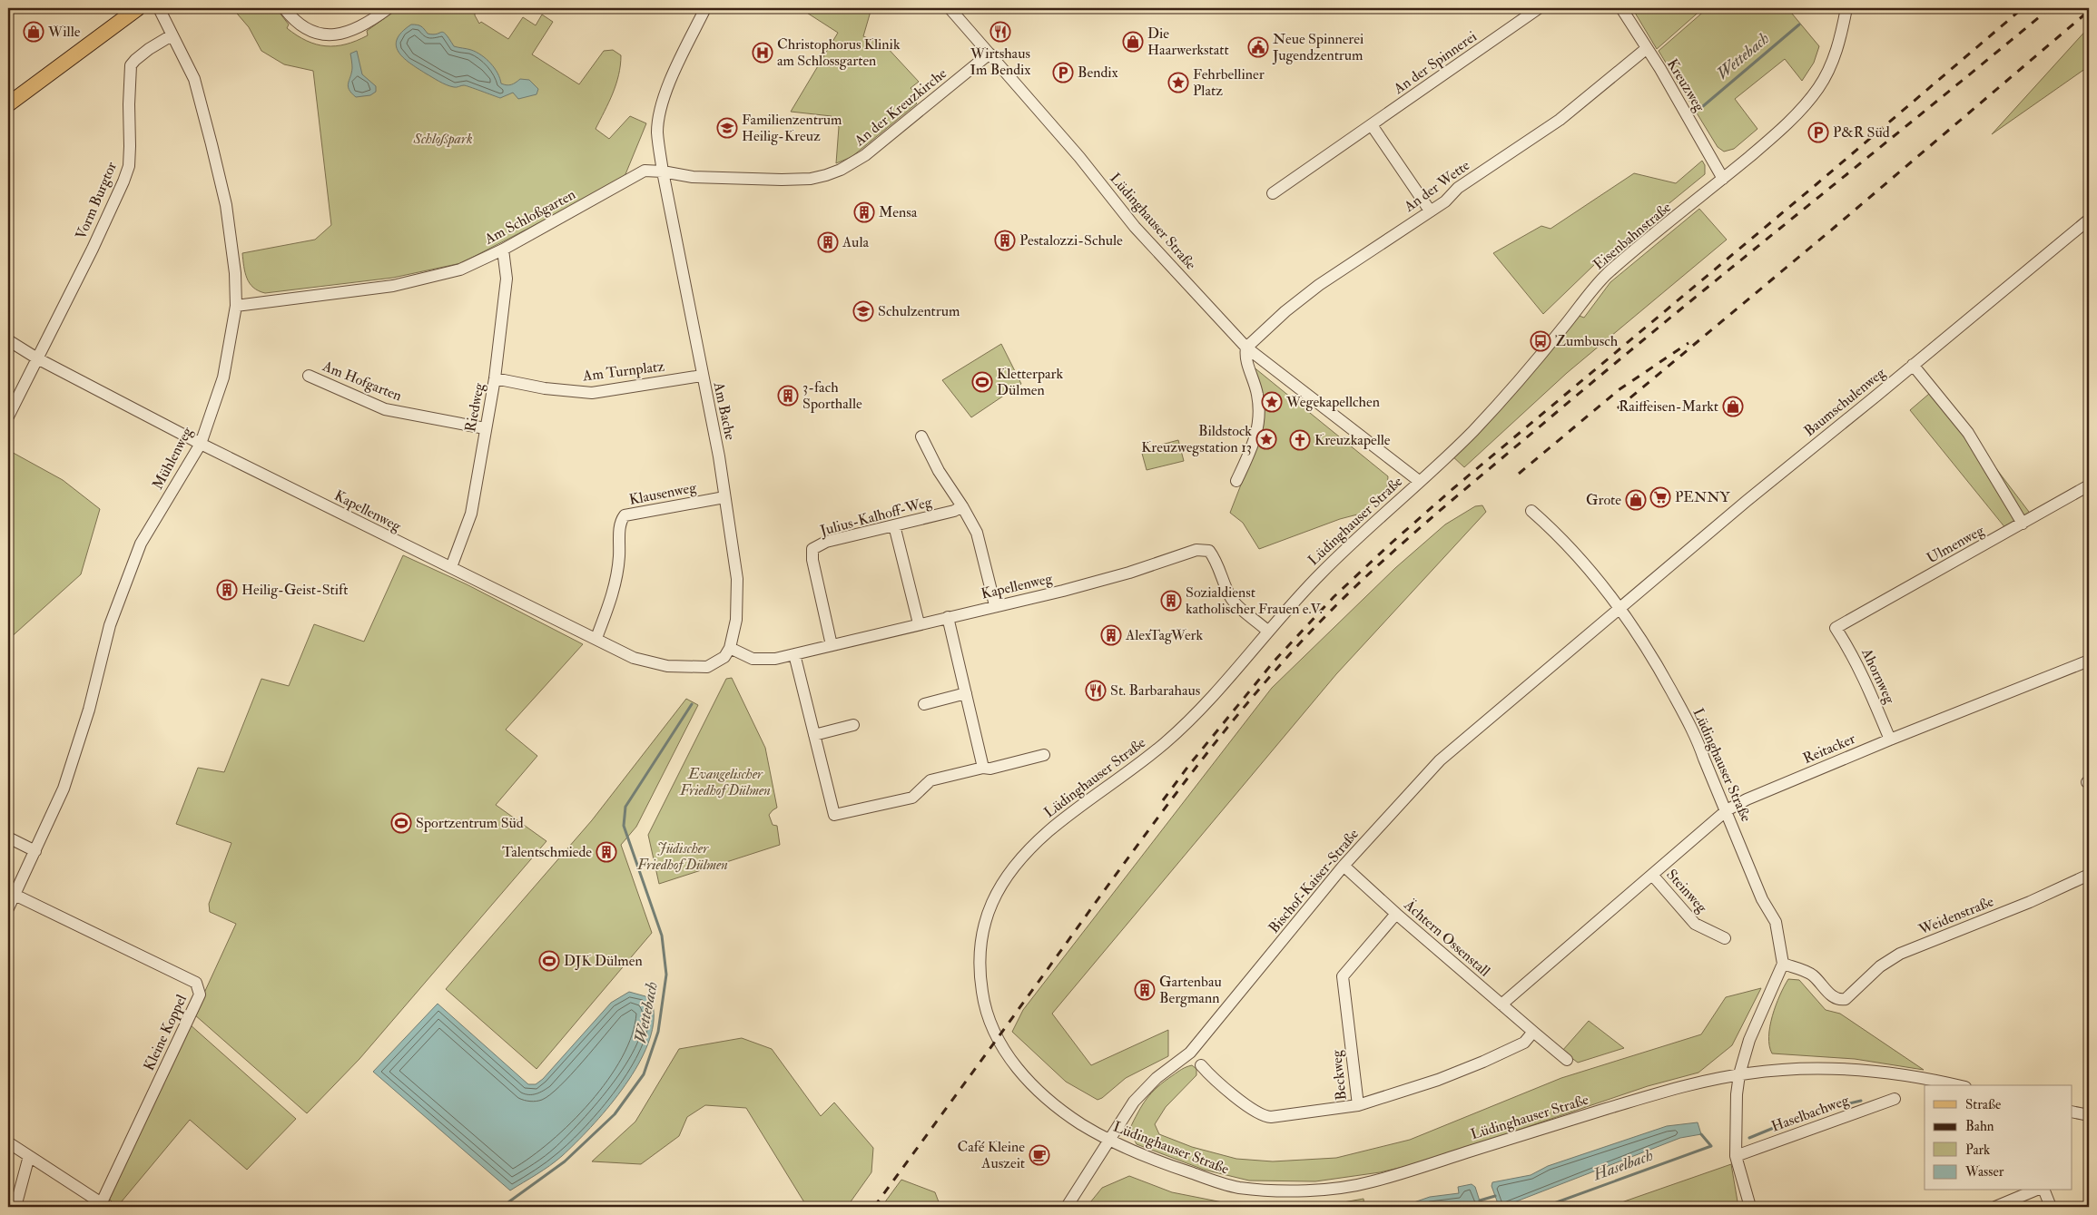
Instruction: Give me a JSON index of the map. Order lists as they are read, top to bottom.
{
  "streets": {
    "street": [
      "An der Spinnerei",
      "Kreuzweg",
      "An der Kreuzkirche",
      "An der Wette",
      "Vorm Burgtor",
      "Am Schloßgarten",
      "Lüdinghauser Straße",
      "Eisenbahnstraße",
      "Am Turnplatz",
      "Am Hofgarten",
      "Baumschulenweg",
      "Riedweg",
      "Am Bache",
      "Mühlenweg",
      "Klausenweg",
      "Kapellenweg",
      "Julius-Kalhoff-Weg",
      "Ulmenweg",
      "Ahornweg",
      "Reitacker",
      "Bischof-Kaiser-Straße",
      "Steinweg",
      "Weidenstraße",
      "Ächtern Ossenstall",
      "Kleine Koppel",
      "Beckweg",
      "Haselbachweg"
    ]
  },
  "crossings": [
    ["Kreuzweg", "An der Wette"],
    ["Kreuzweg", "Eisenbahnstraße"],
    ["An der Kreuzkirche", "Am Schloßgarten"],
    ["An der Kreuzkirche", "Lüdinghauser Straße"],
    ["An der Kreuzkirche", "Am Bache"],
    ["An der Wette", "Lüdinghauser Straße"],
    ["Vorm Burgtor", "Mühlenweg"],
    ["Vorm Burgtor", "Kapellenweg"],
    ["Am Schloßgarten", "Riedweg"],
    ["Am Schloßgarten", "Am Bache"],
    ["Am Schloßgarten", "Mühlenweg"],
    ["Lüdinghauser Straße", "Eisenbahnstraße"],
    ["Lüdinghauser Straße", "Baumschulenweg"],
    ["Lüdinghauser Straße", "Kapellenweg"],
    ["Lüdinghauser Straße", "Reitacker"],
    ["Lüdinghauser Straße", "Bischof-Kaiser-Straße"],
    ["Lüdinghauser Straße", "Weidenstraße"],
    ["Am Turnplatz", "Riedweg"],
    ["Am Turnplatz", "Am Bache"],
    ["Am Hofgarten", "Riedweg"],
    ["Baumschulenweg", "Bischof-Kaiser-Straße"],
    ["Riedweg", "Kapellenweg"],
    ["Am Bache", "Klausenweg"],
    ["Am Bache", "Kapellenweg"],
    ["Mühlenweg", "Kapellenweg"],
    ["Mühlenweg", "Kleine Koppel"],
    ["Klausenweg", "Kapellenweg"],
    ["Kapellenweg", "Julius-Kalhoff-Weg"],
    ["Ulmenweg", "Ahornweg"],
    ["Ahornweg", "Reitacker"],
    ["Reitacker", "Steinweg"],
    ["Reitacker", "Ächtern Ossenstall"],
    ["Bischof-Kaiser-Straße", "Ächtern Ossenstall"],
    ["Ächtern Ossenstall", "Beckweg"]
  ],
  "water": ["Wettebach", "Haselbach"],
  "parks": ["Schloßpark", "Evangelischer Friedhof Dülmen", "Jüdischer Friedhof Dülmen"],
  "places": {
    "shop": [
      "Wille",
      "Die Haarwerkstatt",
      "Raiffeisen-Markt",
      "Grote"
    ],
    "restaurant": ["Wirtshaus Im Bendix", "St. Barbarahaus"],
    "public building": ["Neue Spinnerei Jugendzentrum"],
    "hospital": ["Christophorus Klinik am Schlossgarten"],
    "parking": ["Bendix", "P&R Süd"],
    "place": ["Fehrbelliner Platz", "Wegekapellchen", "Bildstock Kreuzwegstation 13"],
    "school or university": ["Familienzentrum Heilig-Kreuz", "Schulzentrum"],
    "building": [
      "Mensa",
      "Pestalozzi-Schule",
      "Aula",
      "3-fach Sporthalle",
      "Heilig-Geist-Stift",
      "Sozialdienst katholischer Frauen e.V.",
      "AlexTagWerk",
      "Talentschmiede",
      "Gartenbau Bergmann"
    ],
    "bus stop": ["Zumbusch"],
    "sports": ["Kletterpark Dülmen", "Sportzentrum Süd", "DJK Dülmen"],
    "church": ["Kreuzkapelle"],
    "supermarket": ["PENNY"],
    "cafe": ["Café Kleine Auszeit"]
  },
  "legend": [
    "Straße",
    "Bahn",
    "Park",
    "Wasser"
  ]
}
